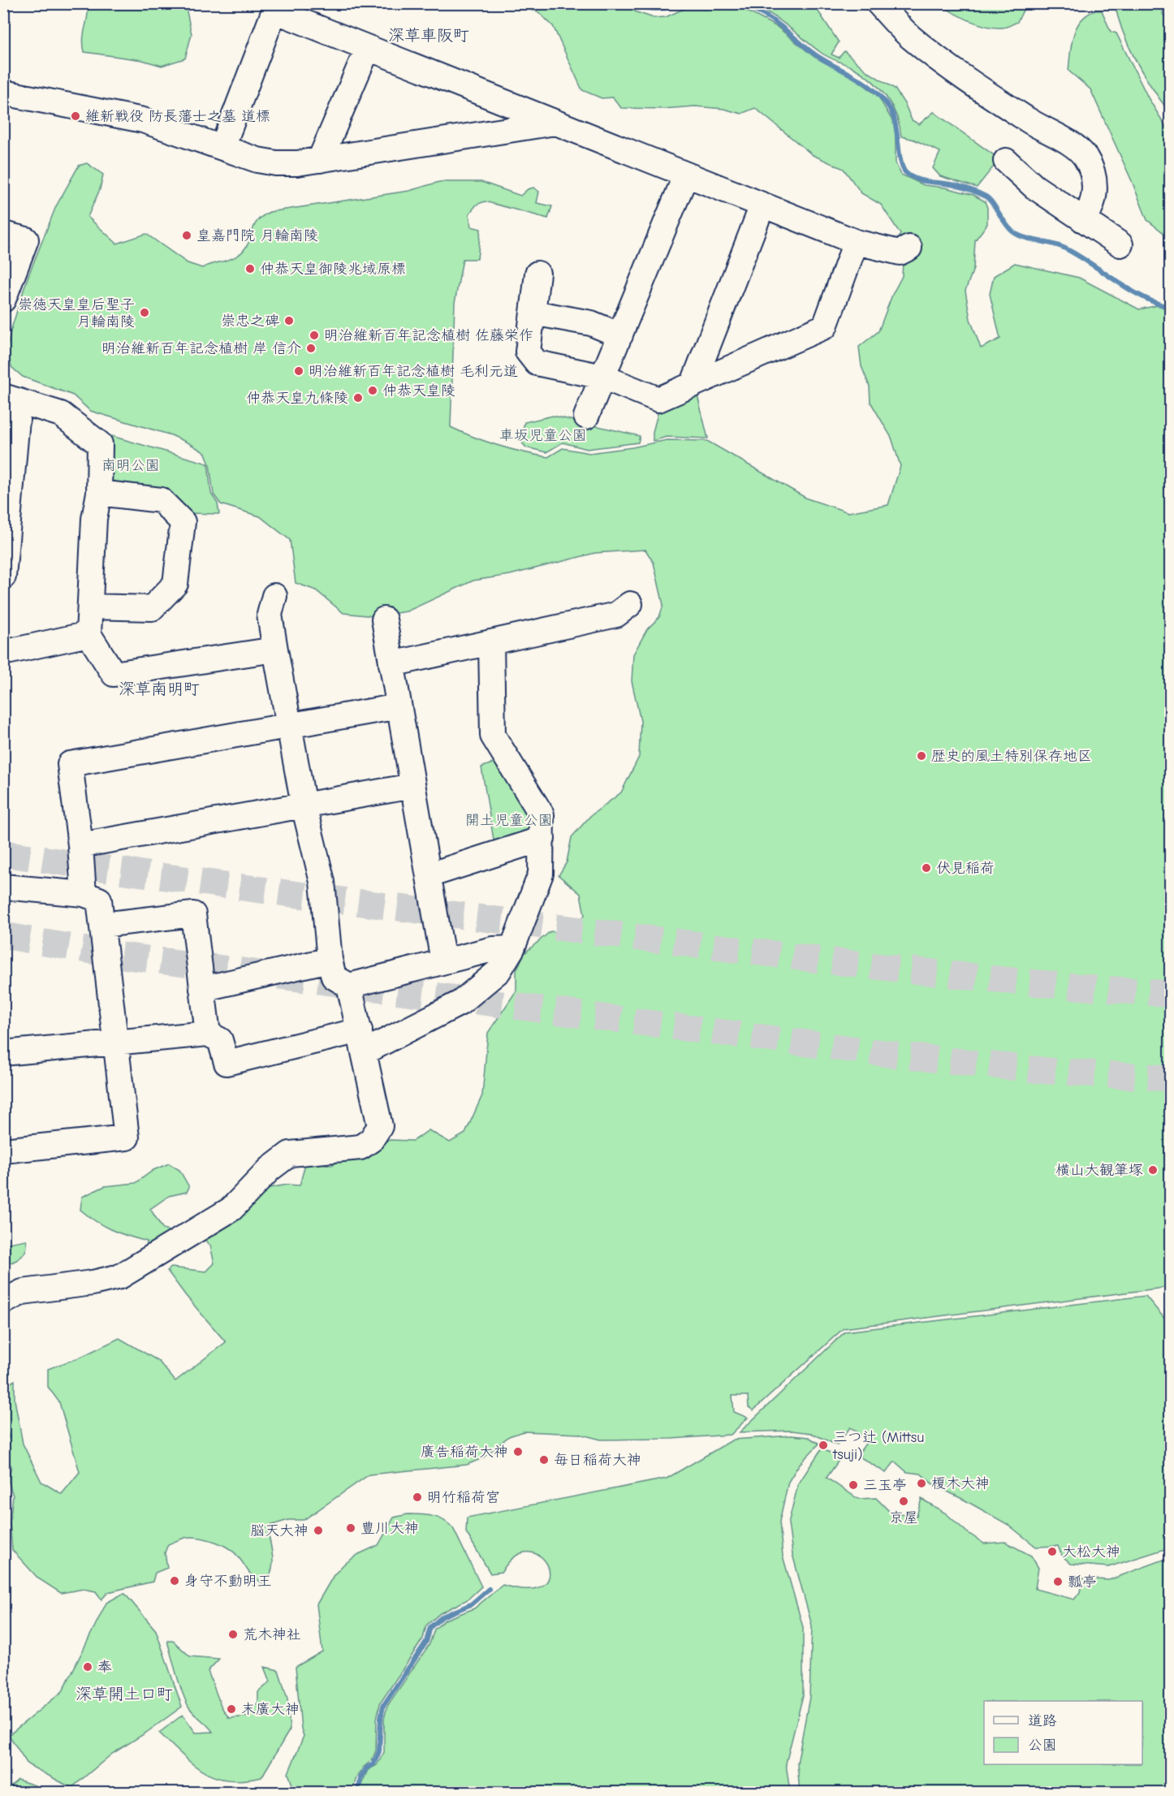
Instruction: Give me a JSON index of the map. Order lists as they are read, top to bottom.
{
  "districts": ["深草車阪町", "深草南明町", "深草開土口町"],
  "parks": ["車坂児童公園", "南明公園", "開土児童公園"],
  "places": [
    "維新戦役 防長藩士之墓 道標",
    "皇嘉門院 月輪南陵",
    "仲恭天皇御陵兆域原標",
    "崇徳天皇皇后聖子 月輪南陵",
    "崇忠之碑",
    "明治維新百年記念植樹 佐藤栄作",
    "明治維新百年記念植樹 岸 信介",
    "明治維新百年記念植樹 毛利元道",
    "仲恭天皇陵",
    "仲恭天皇九條陵",
    "歴史的風土特別保存地区",
    "伏見稲荷",
    "横山大観筆塚",
    "三つ辻 (Mittsu tsuji)",
    "廣告稲荷大神",
    "毎日稲荷大神",
    "榎木大神",
    "三玉亭",
    "明竹稲荷宮",
    "京屋",
    "豊川大神",
    "脳天大神",
    "大松大神",
    "身守不動明王",
    "瓢亭",
    "荒木神社",
    "奉",
    "末廣大神"
  ],
  "legend": ["道路", "公園"]
}
